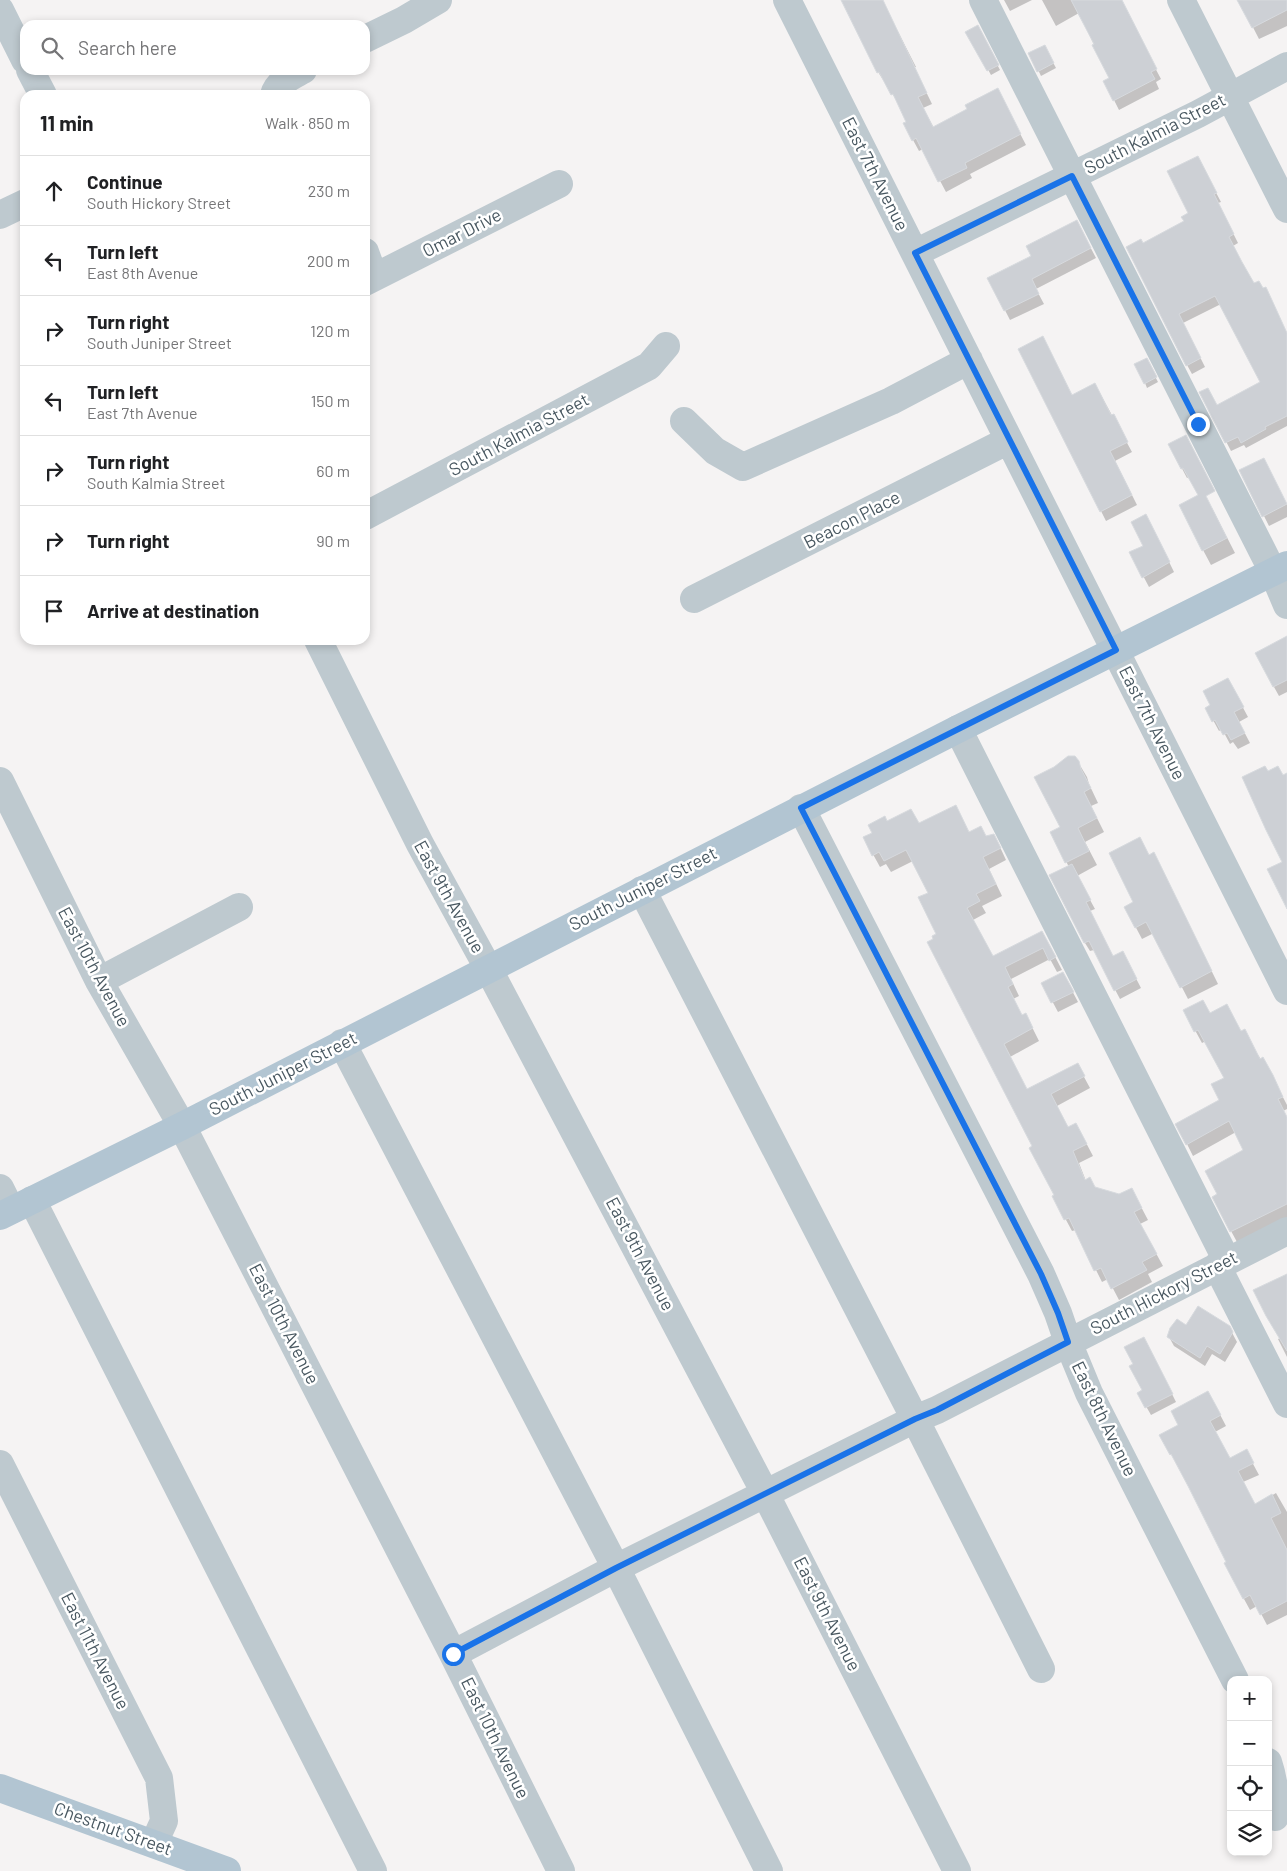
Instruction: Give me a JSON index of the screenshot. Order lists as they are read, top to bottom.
{
  "streets": {
    "main road": ["South Juniper Street", "Chestnut Street"],
    "street": [
      "South Kalmia Street",
      "East 7th Avenue",
      "Omar Drive",
      "Beacon Place",
      "East 9th Avenue",
      "East 10th Avenue",
      "South Hickory Street",
      "East 8th Avenue",
      "East 11th Avenue"
    ]
  },
  "crossings": [
    ["South Kalmia Street", "East 7th Avenue"],
    ["East 7th Avenue", "Beacon Place"],
    ["East 7th Avenue", "South Juniper Street"],
    ["South Juniper Street", "East 9th Avenue"],
    ["South Juniper Street", "East 10th Avenue"],
    ["South Juniper Street", "East 8th Avenue"],
    ["East 9th Avenue", "South Hickory Street"],
    ["East 10th Avenue", "South Hickory Street"],
    ["South Hickory Street", "East 8th Avenue"],
    ["East 11th Avenue", "Chestnut Street"]
  ],
  "page": {
    "search": "Search here",
    "heading": ["11 min", "Walk · 850 m"],
    "list": [
      ["Continue", "South Hickory Street", "230 m"],
      ["Turn left", "East 8th Avenue", "200 m"],
      ["Turn right", "South Juniper Street", "120 m"],
      ["Turn left", "East 7th Avenue", "150 m"],
      ["Turn right", "South Kalmia Street", "60 m"],
      ["Turn right", "90 m"],
      "Arrive at destination"
    ],
    "map_buttons": ["+", "−"]
  }
}
